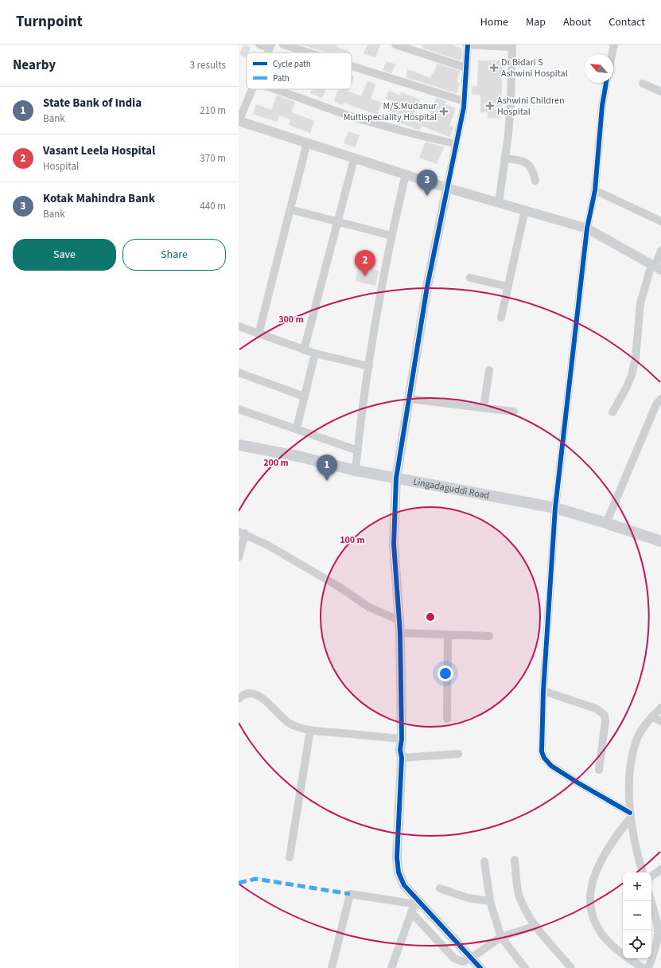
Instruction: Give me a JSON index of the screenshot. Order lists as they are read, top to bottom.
{
  "streets": {
    "main road": ["Lingadaguddi Road"]
  },
  "places": {
    "health": ["Dr Bidari S Ashwini Hospital", "Ashwini Children Hospital", "M/S.Mudanur Multispeciality Hospital"]
  },
  "legend": ["Cycle path", "Path"],
  "north": "top left",
  "page": {
    "header": "Turnpoint",
    "nav": [
      "Home",
      "Map",
      "About",
      "Contact"
    ],
    "heading": ["Nearby", "3 results"],
    "list": [
      {
        "mark": "1",
        "name": "State Bank of India",
        "note": "Bank",
        "value": "210 m"
      },
      {
        "mark": "2",
        "name": "Vasant Leela Hospital",
        "note": "Hospital",
        "value": "370 m"
      },
      {
        "mark": "3",
        "name": "Kotak Mahindra Bank",
        "note": "Bank",
        "value": "440 m"
      }
    ],
    "pins": ["3", "2", "1"],
    "buttons": ["Save", "Share"],
    "map_buttons": ["+", "−"]
  },
  "rings": ["300 m", "200 m", "100 m"]
}
